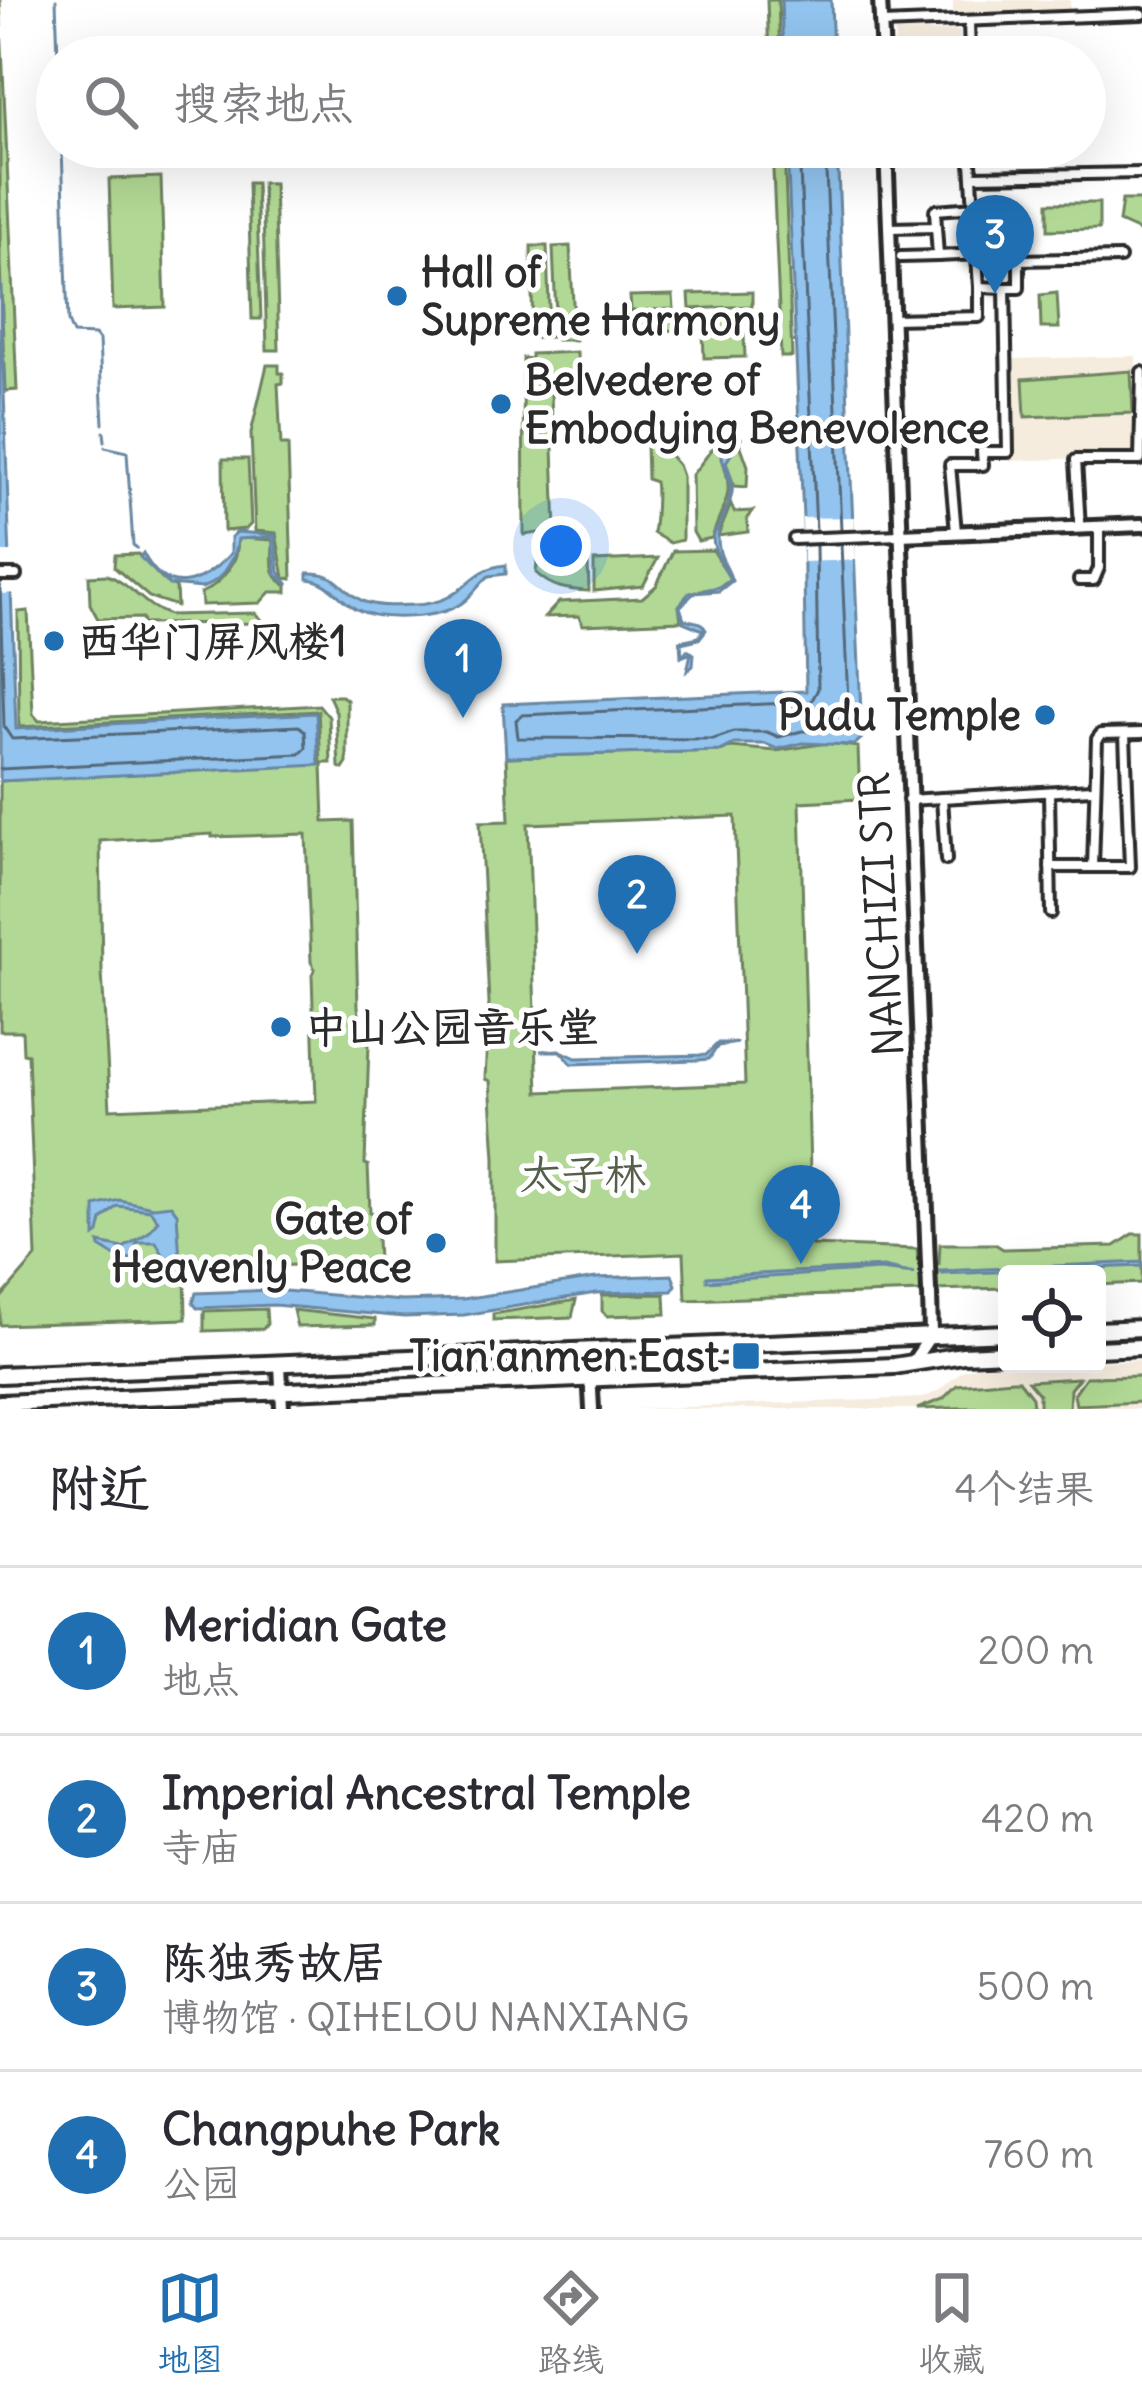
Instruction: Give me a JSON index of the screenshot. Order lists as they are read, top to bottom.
{
  "streets": {
    "street": ["NANCHIZI STR"]
  },
  "parks": ["太子林"],
  "places": {
    "other": [
      "Hall of Supreme Harmony",
      "Belvedere of Embodying Benevolence",
      "西华门屏风楼1",
      "Pudu Temple",
      "中山公园音乐堂",
      "Gate of Heavenly Peace"
    ],
    "transit": ["Tian'anmen East"]
  },
  "page": {
    "search": "搜索地点",
    "pins": [
      "3",
      "1",
      "2",
      "4"
    ],
    "heading": ["附近", "4个结果"],
    "list": [
      {
        "mark": "1",
        "name": "Meridian Gate",
        "note": "地点",
        "value": "200 m"
      },
      {
        "mark": "2",
        "name": "Imperial Ancestral Temple",
        "note": "寺庙",
        "value": "420 m"
      },
      {
        "mark": "3",
        "name": "陈独秀故居",
        "note": "博物馆 · QIHELOU NANXIANG",
        "value": "500 m"
      },
      {
        "mark": "4",
        "name": "Changpuhe Park",
        "note": "公园",
        "value": "760 m"
      }
    ],
    "nav": ["地图", "路线", "收藏"]
  }
}
